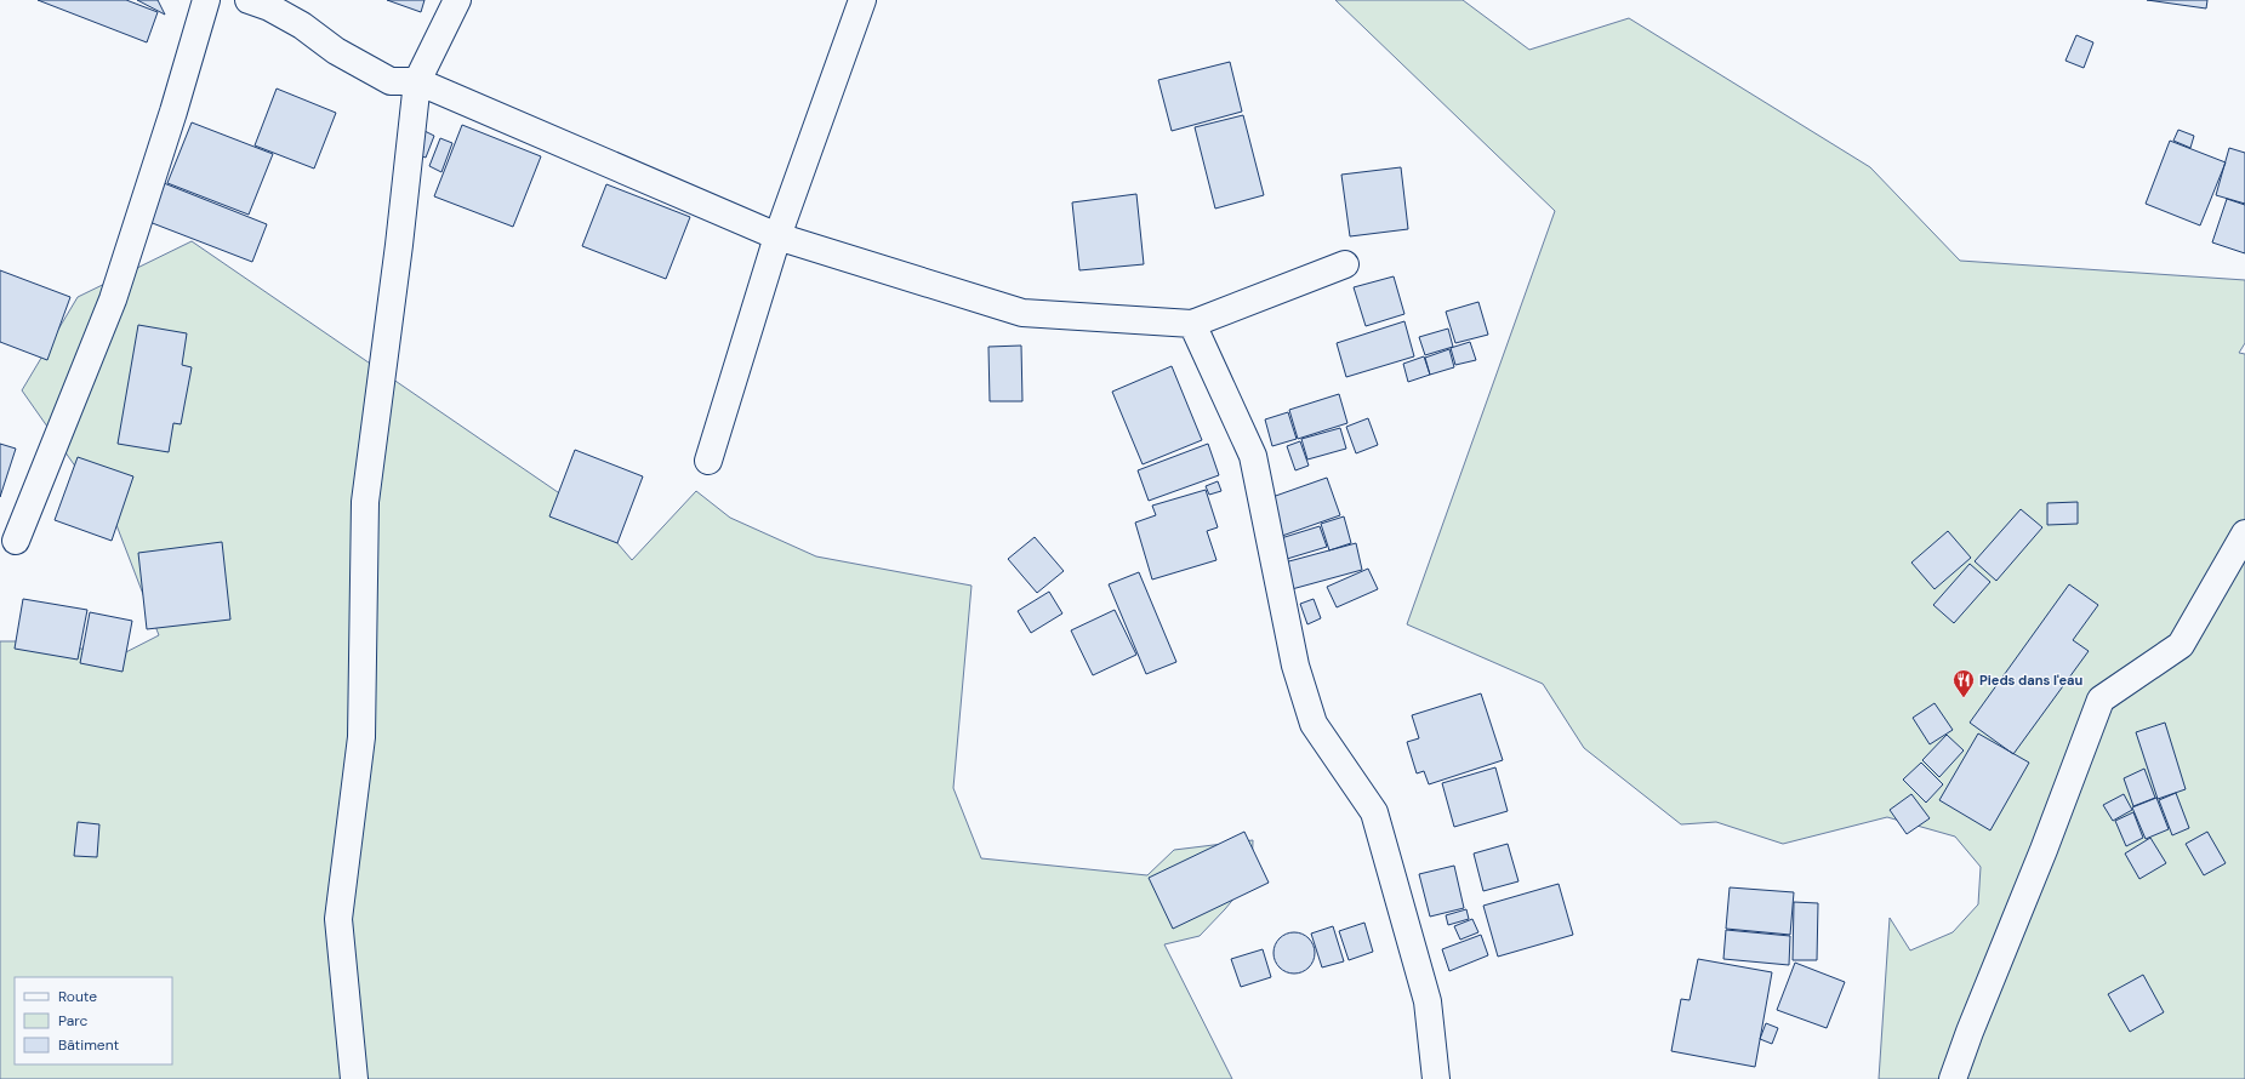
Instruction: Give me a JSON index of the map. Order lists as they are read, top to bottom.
{
  "places": {
    "restaurant": ["Pieds dans l'eau"]
  },
  "legend": ["Route", "Parc", "Bâtiment"]
}
